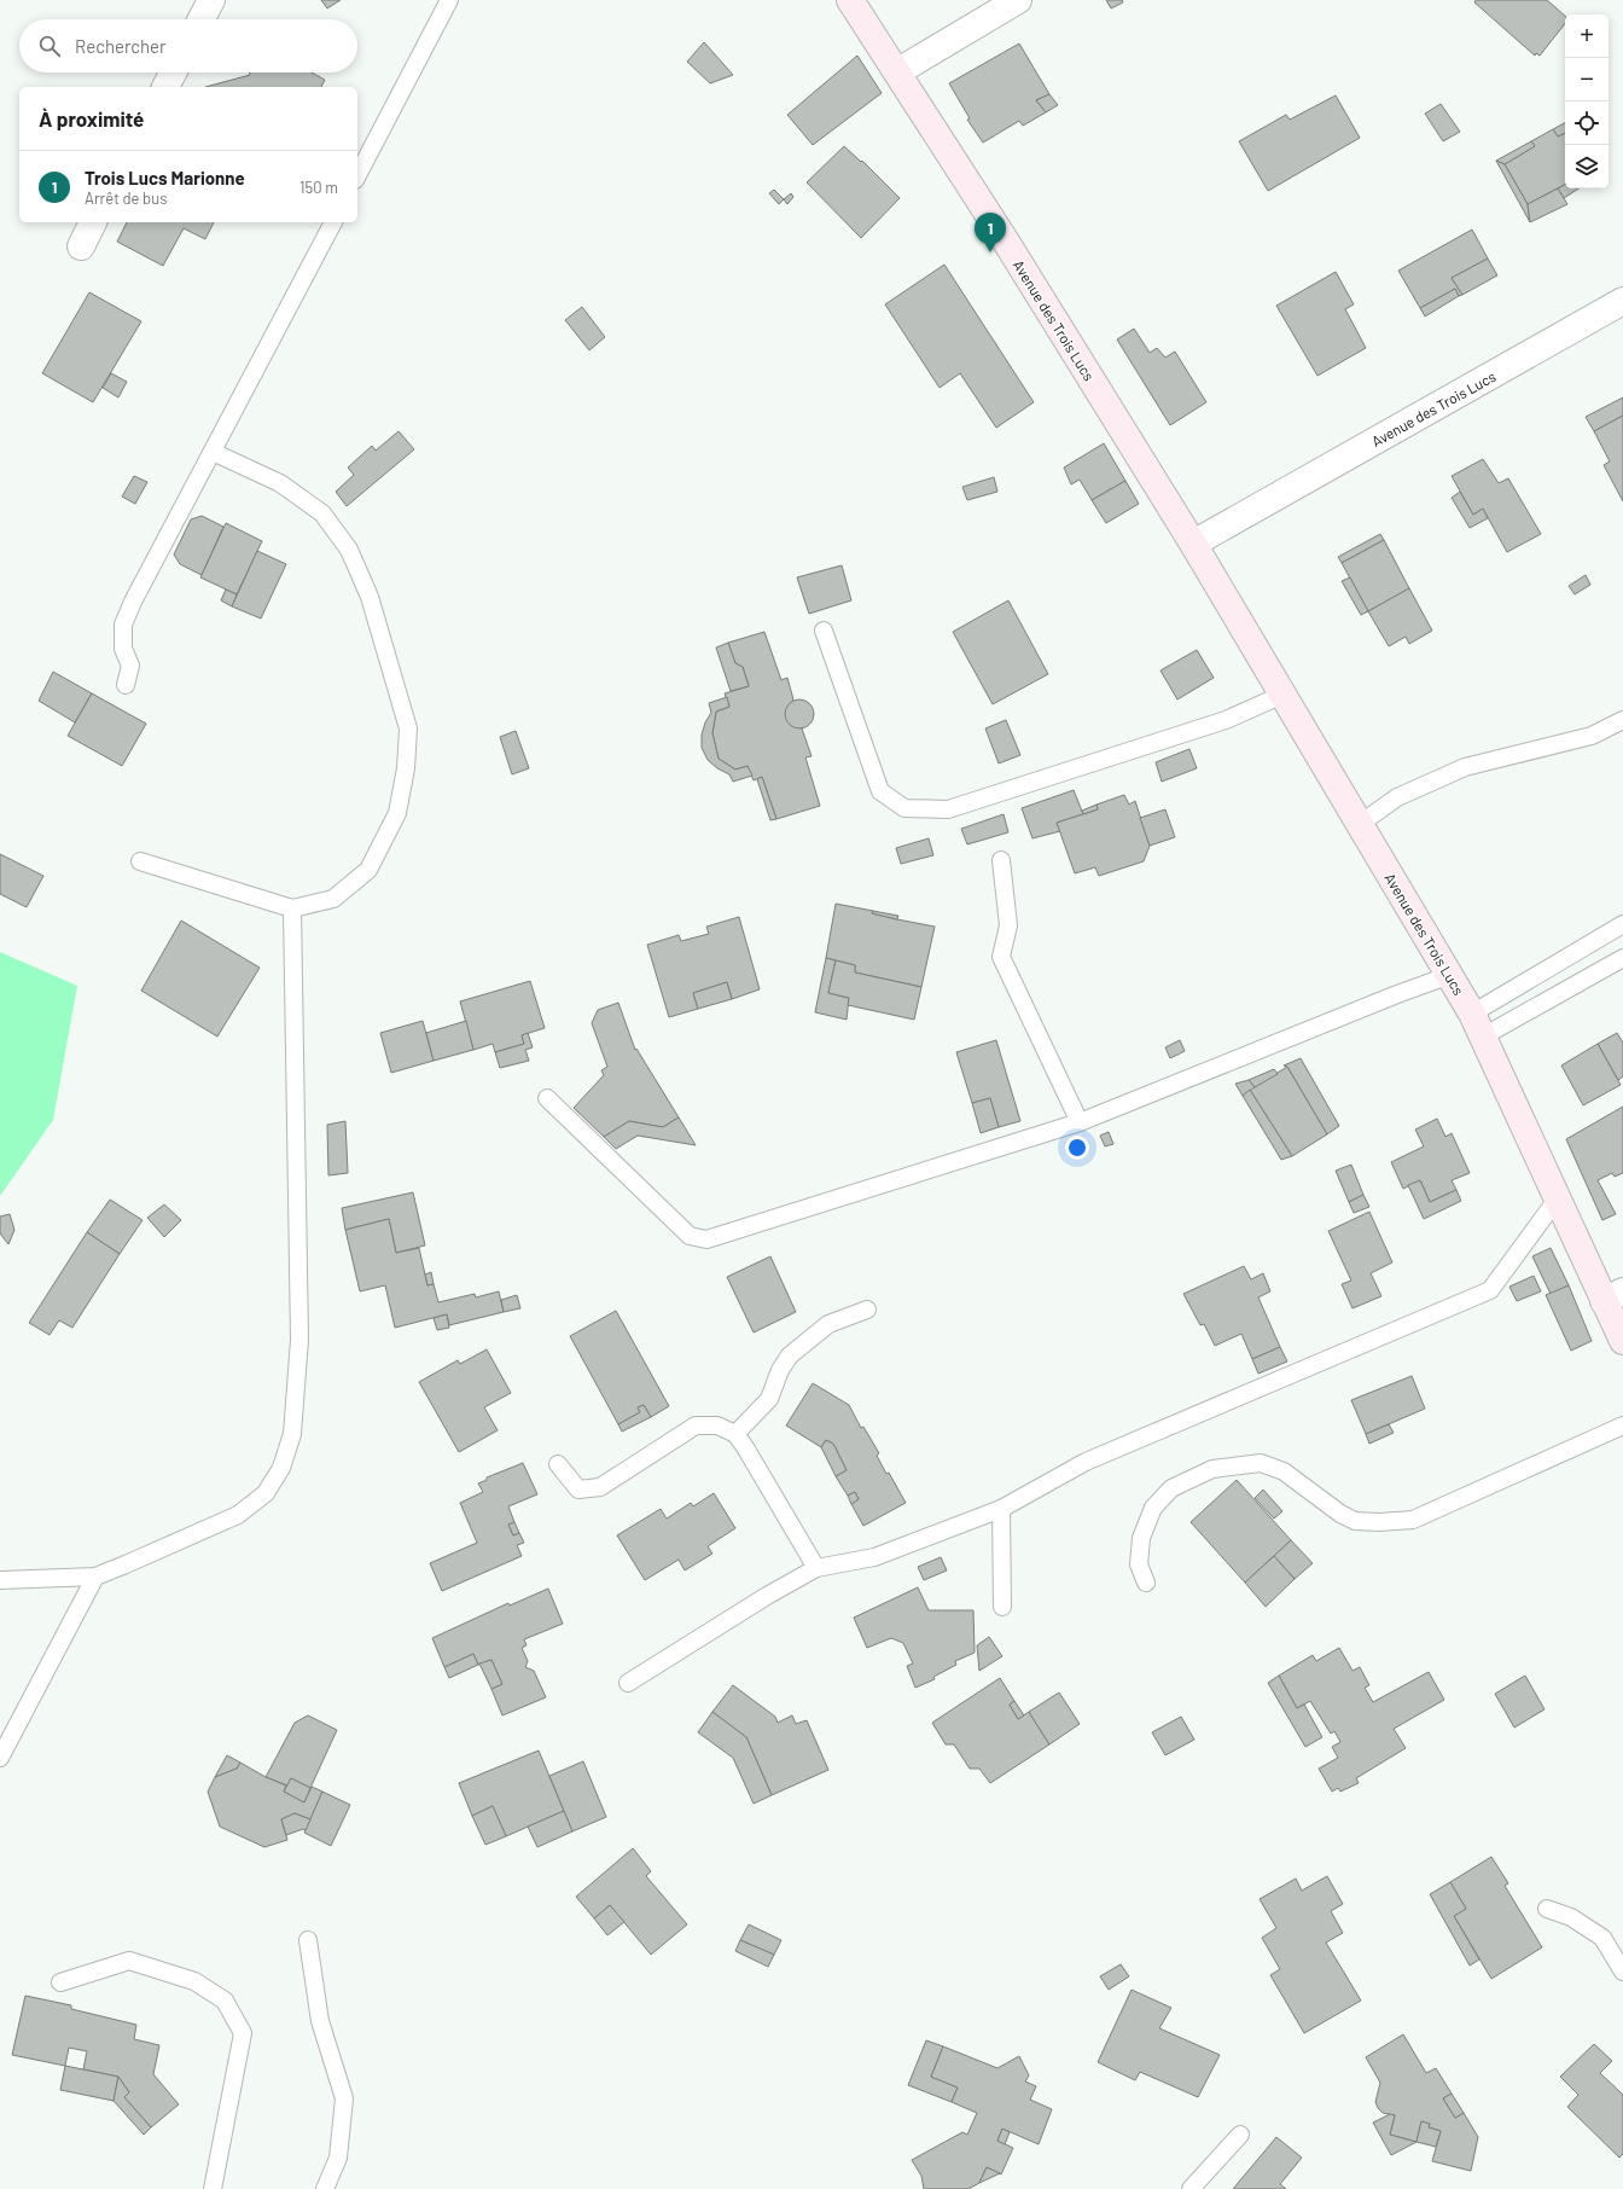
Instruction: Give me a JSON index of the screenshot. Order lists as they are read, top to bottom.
{
  "streets": {
    "main road": ["Avenue des Trois Lucs"]
  },
  "page": {
    "map_buttons": ["+", "−"],
    "search": "Rechercher",
    "heading": "À proximité",
    "list": [
      {
        "mark": "1",
        "name": "Trois Lucs Marionne",
        "note": "Arrêt de bus",
        "value": "150 m"
      }
    ],
    "pins": "1"
  }
}
